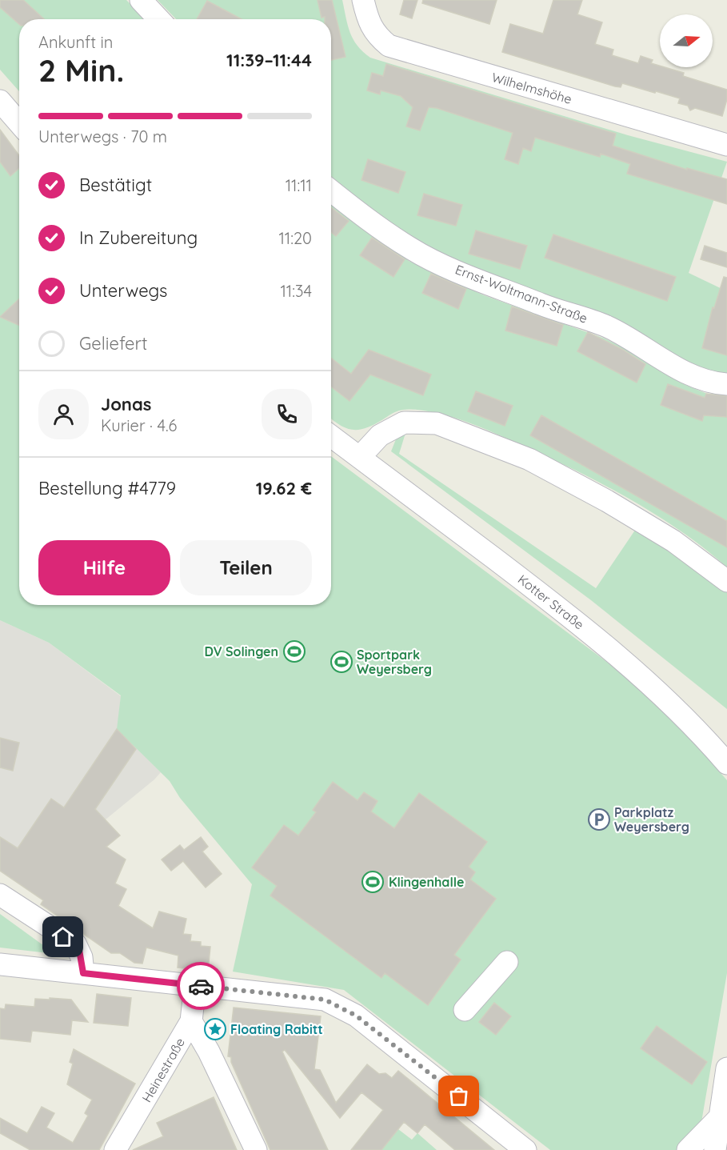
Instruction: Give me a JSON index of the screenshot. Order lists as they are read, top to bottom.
{
  "streets": {
    "street": [
      "Wilhelmshöhe",
      "Ernst-Woltmann-Straße",
      "Kotter Straße",
      "Heinestraße"
    ]
  },
  "places": {
    "sports": ["DV Solingen", "Sportpark Weyersberg", "Klingenhalle"],
    "parking": ["Parkplatz Weyersberg"],
    "place": ["Floating Rabitt"]
  },
  "north": "right",
  "page": {
    "heading": ["2 Min.", "Ankunft in", "11:39–11:44"],
    "panel": [
      "Jonas",
      "Kurier · 4.6",
      "Bestellung #4779",
      "19.62 €"
    ],
    "bar": "Unterwegs · 70 m",
    "list": [
      ["Bestätigt", "11:11"],
      ["In Zubereitung", "11:20"],
      ["Unterwegs", "11:34"],
      "Geliefert"
    ],
    "buttons": ["Hilfe", "Teilen"]
  }
}
